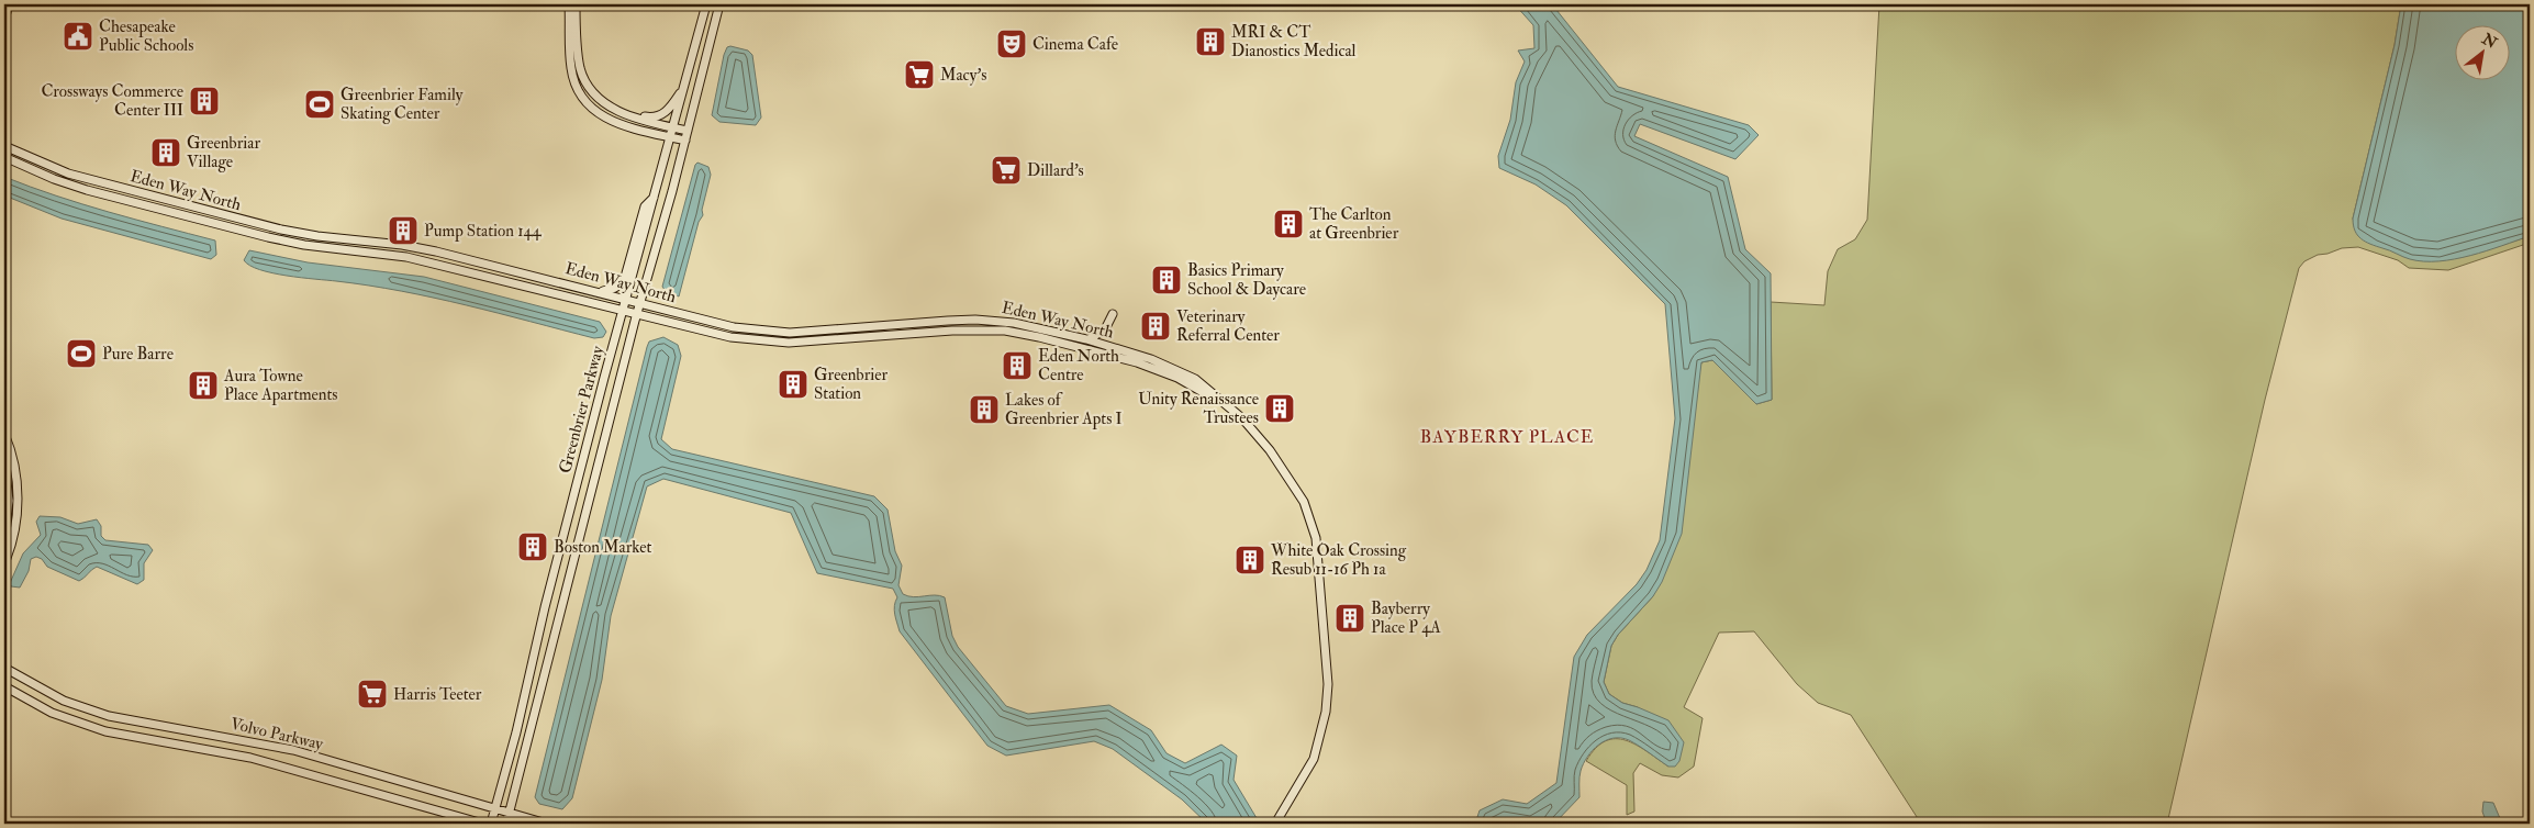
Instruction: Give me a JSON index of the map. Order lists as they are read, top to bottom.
{
  "streets": {
    "street": ["Eden Way North", "Greenbrier Parkway", "Volvo Parkway"]
  },
  "crossings": [
    ["Eden Way North", "Greenbrier Parkway"],
    ["Greenbrier Parkway", "Volvo Parkway"]
  ],
  "districts": ["BAYBERRY PLACE"],
  "places": {
    "public building": ["Chesapeake Public Schools"],
    "building": [
      "MRI & CT Dianostics Medical",
      "Crossways Commerce Center III",
      "Greenbriar Village",
      "The Carlton at Greenbrier",
      "Pump Station 144",
      "Basics Primary School & Daycare",
      "Veterinary Referral Center",
      "Eden North Centre",
      "Greenbrier Station",
      "Aura Towne Place Apartments",
      "Unity Renaissance Trustees",
      "Lakes of Greenbrier Apts I",
      "Boston Market",
      "White Oak Crossing Resub 11-16 Ph 1a",
      "Bayberry Place P 4A"
    ],
    "theatre": ["Cinema Cafe"],
    "supermarket": ["Macy's", "Dillard's", "Harris Teeter"],
    "sports": ["Greenbrier Family Skating Center", "Pure Barre"]
  },
  "north": "top right"
}
